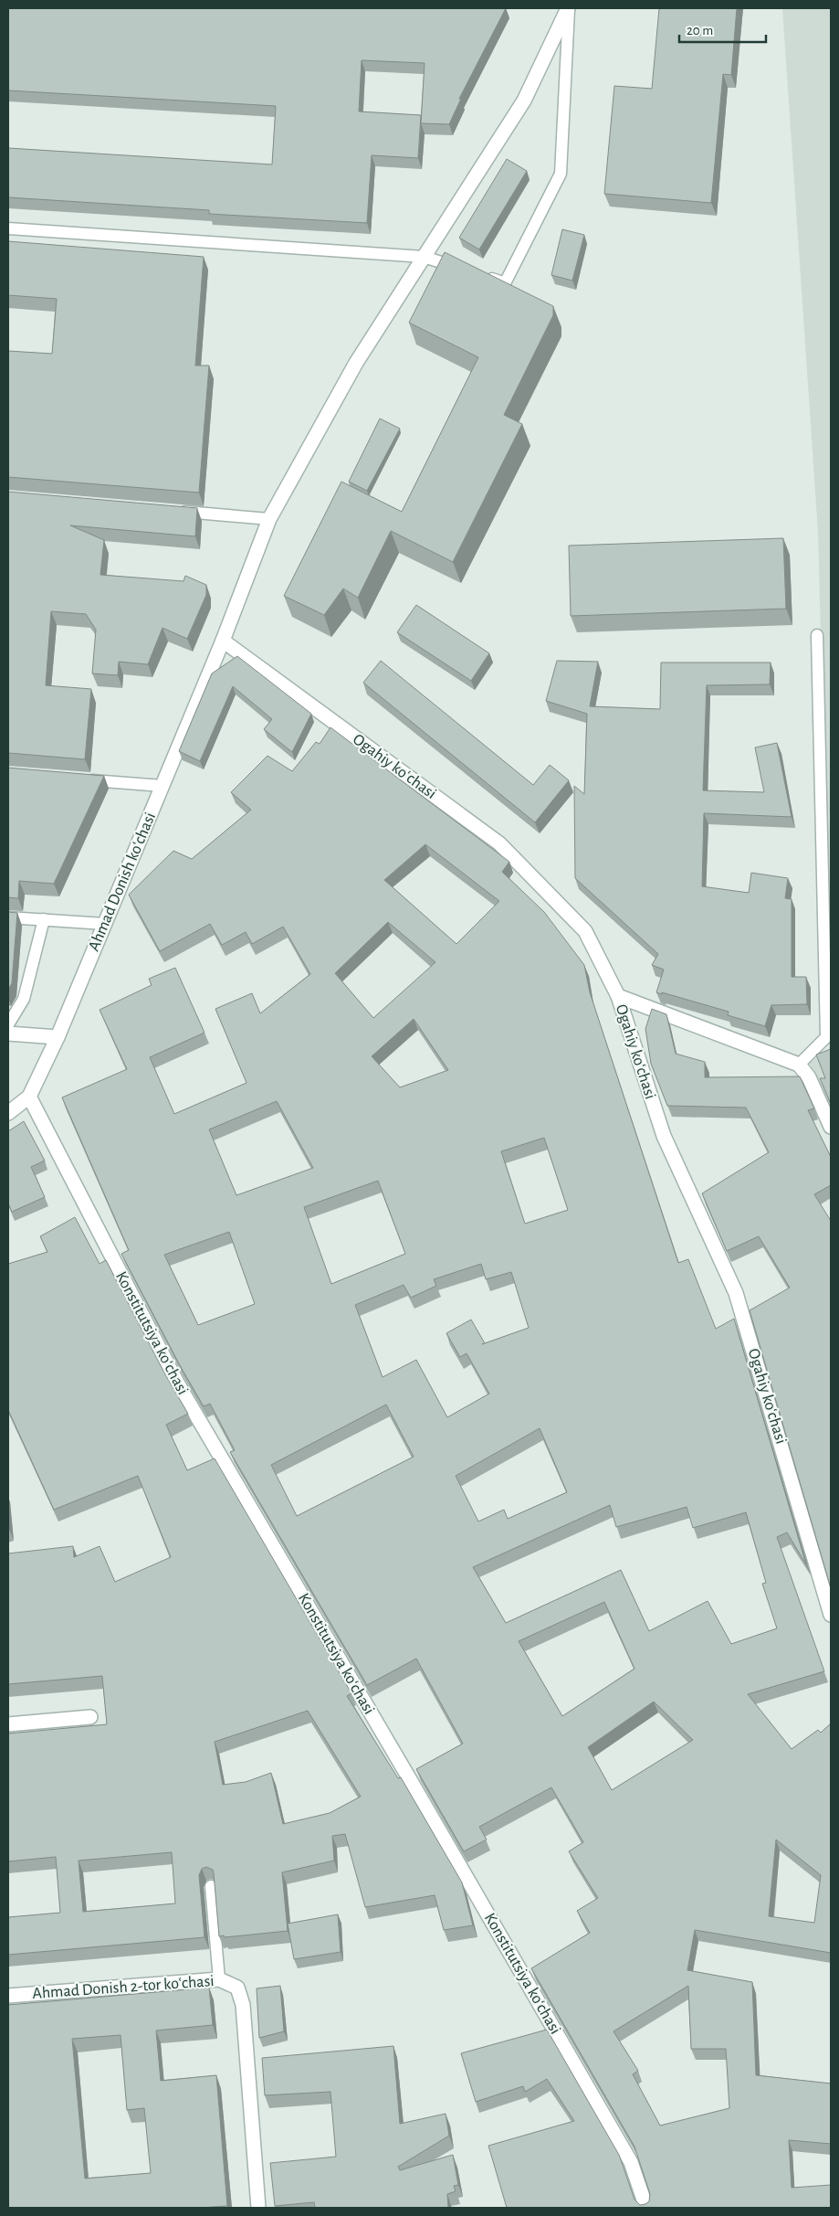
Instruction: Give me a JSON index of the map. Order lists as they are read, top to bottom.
{
  "streets": {
    "street": [
      "Ogahiy koʻchasi",
      "Ahmad Donish koʻchasi",
      "Konstitutsiya koʻchasi",
      "Ahmad Donish 2-tor koʻchasi"
    ]
  },
  "crossings": [
    ["Ogahiy koʻchasi", "Ahmad Donish koʻchasi"],
    ["Ahmad Donish koʻchasi", "Konstitutsiya koʻchasi"]
  ],
  "scale_bar": "20 m"
}
